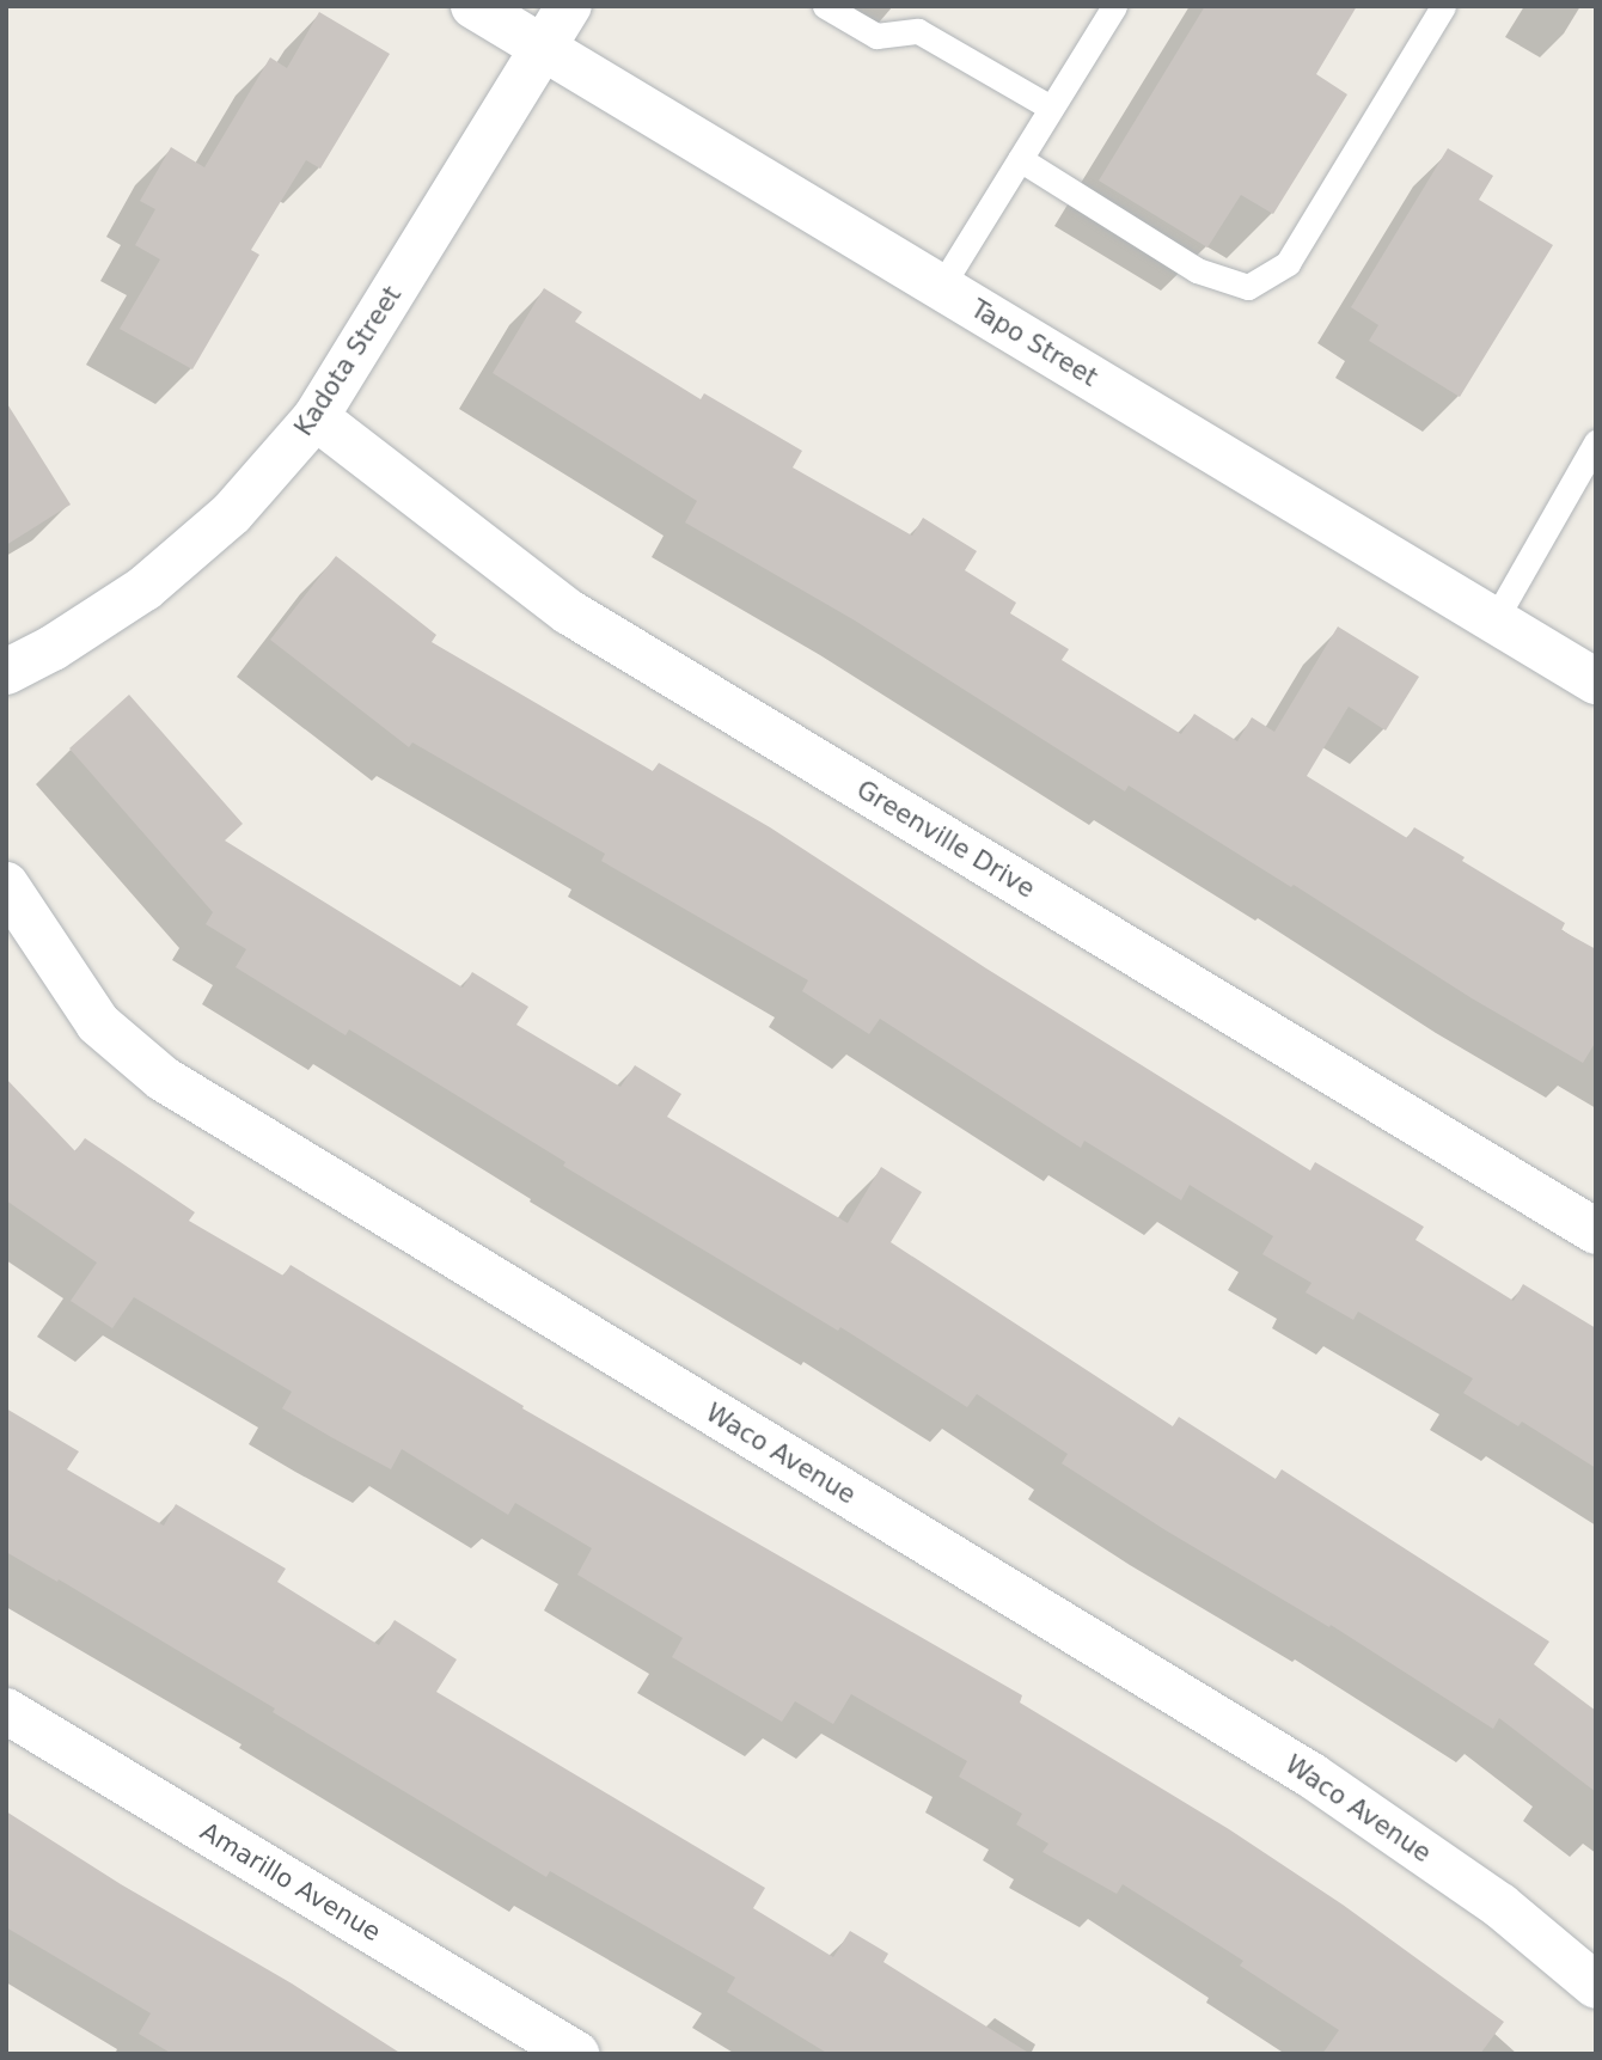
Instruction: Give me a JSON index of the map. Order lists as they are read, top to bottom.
{
  "streets": {
    "street": [
      "Tapo Street",
      "Kadota Street",
      "Greenville Drive",
      "Waco Avenue",
      "Amarillo Avenue"
    ]
  },
  "crossings": [
    ["Tapo Street", "Kadota Street"],
    ["Kadota Street", "Greenville Drive"]
  ]
}
